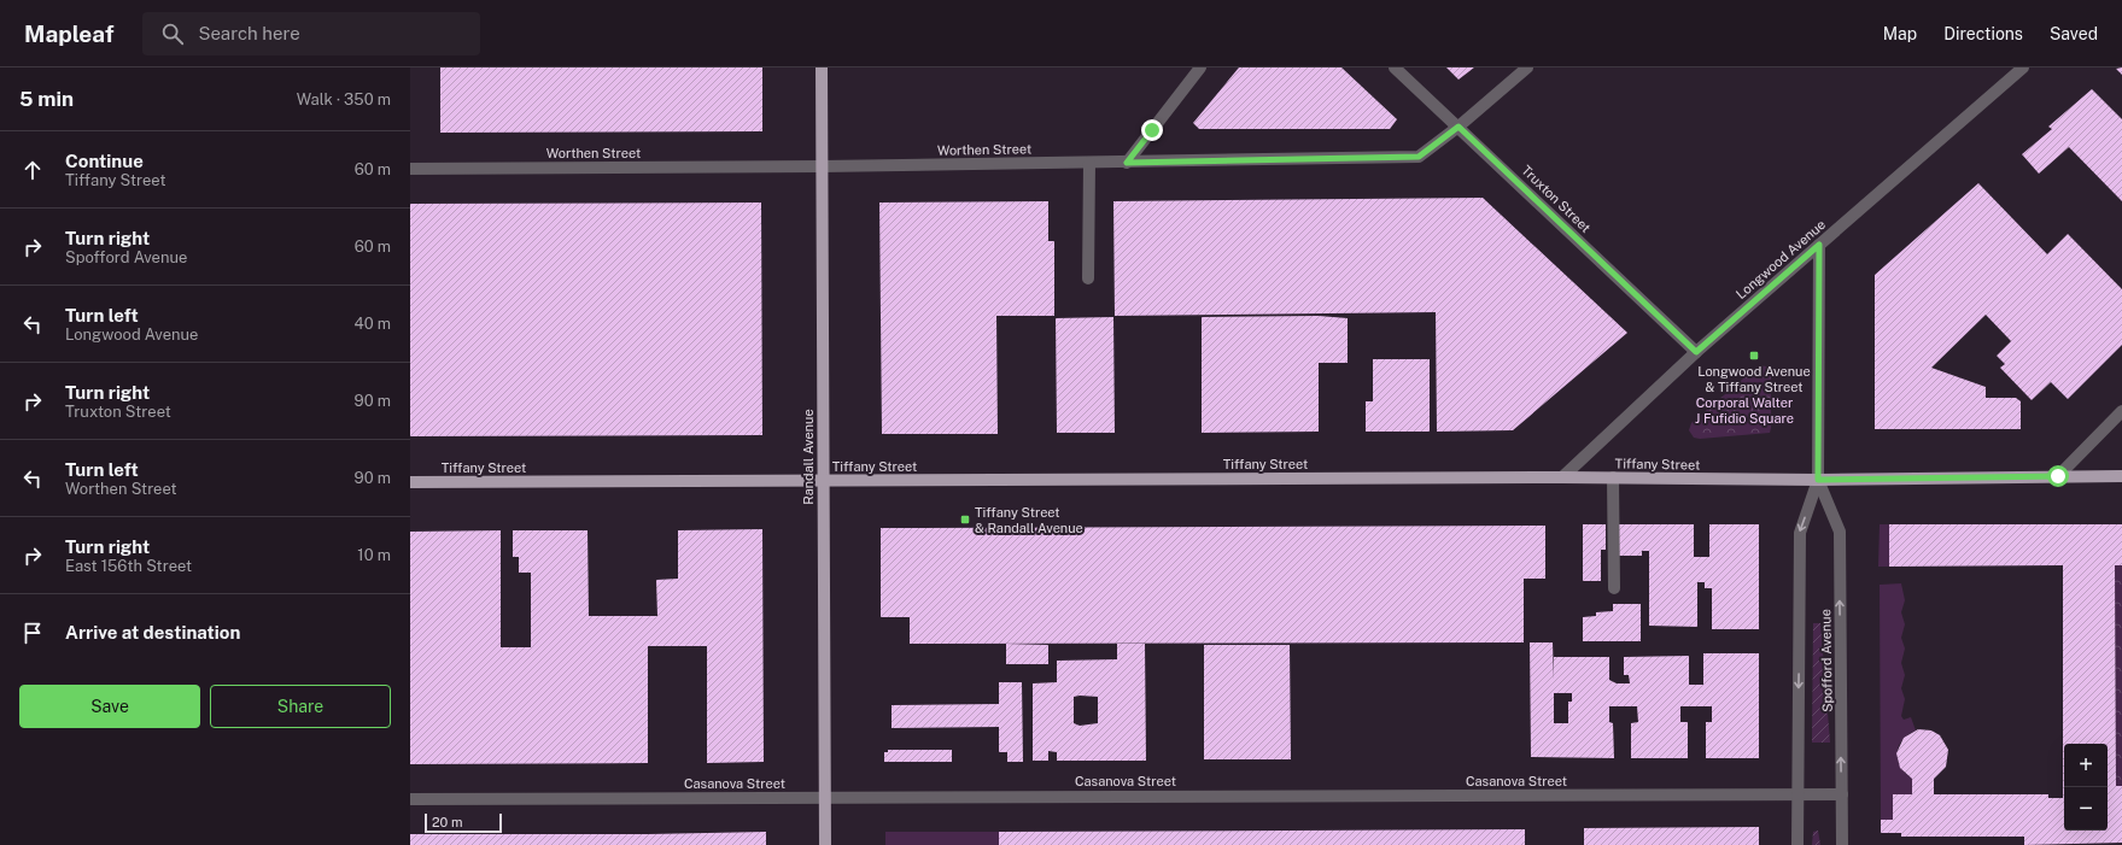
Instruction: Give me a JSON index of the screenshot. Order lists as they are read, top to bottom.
{
  "streets": {
    "main road": ["Randall Avenue", "Tiffany Street"],
    "street": [
      "Worthen Street",
      "Truxton Street",
      "Longwood Avenue",
      "Spofford Avenue",
      "Casanova Street"
    ]
  },
  "crossings": [
    ["Worthen Street", "Truxton Street"],
    ["Worthen Street", "Randall Avenue"],
    ["Truxton Street", "Longwood Avenue"],
    ["Longwood Avenue", "Tiffany Street"],
    ["Longwood Avenue", "Spofford Avenue"],
    ["Randall Avenue", "Tiffany Street"],
    ["Randall Avenue", "Casanova Street"],
    ["Tiffany Street", "Spofford Avenue"],
    ["Spofford Avenue", "Casanova Street"]
  ],
  "parks": ["Corporal Walter J Fufidio Square"],
  "places": {
    "transit": ["Longwood Avenue & Tiffany Street", "Tiffany Street & Randall Avenue"]
  },
  "scale_bar": "20 m",
  "page": {
    "header": "Mapleaf",
    "search": "Search here",
    "nav": ["Map", "Directions", "Saved"],
    "heading": ["5 min", "Walk · 350 m"],
    "list": [
      ["Continue", "Tiffany Street", "60 m"],
      ["Turn right", "Spofford Avenue", "60 m"],
      ["Turn left", "Longwood Avenue", "40 m"],
      ["Turn right", "Truxton Street", "90 m"],
      ["Turn left", "Worthen Street", "90 m"],
      ["Turn right", "East 156th Street", "10 m"],
      "Arrive at destination"
    ],
    "buttons": ["Save", "Share"],
    "map_buttons": ["+", "−"],
    "scale": "20 m"
  }
}
